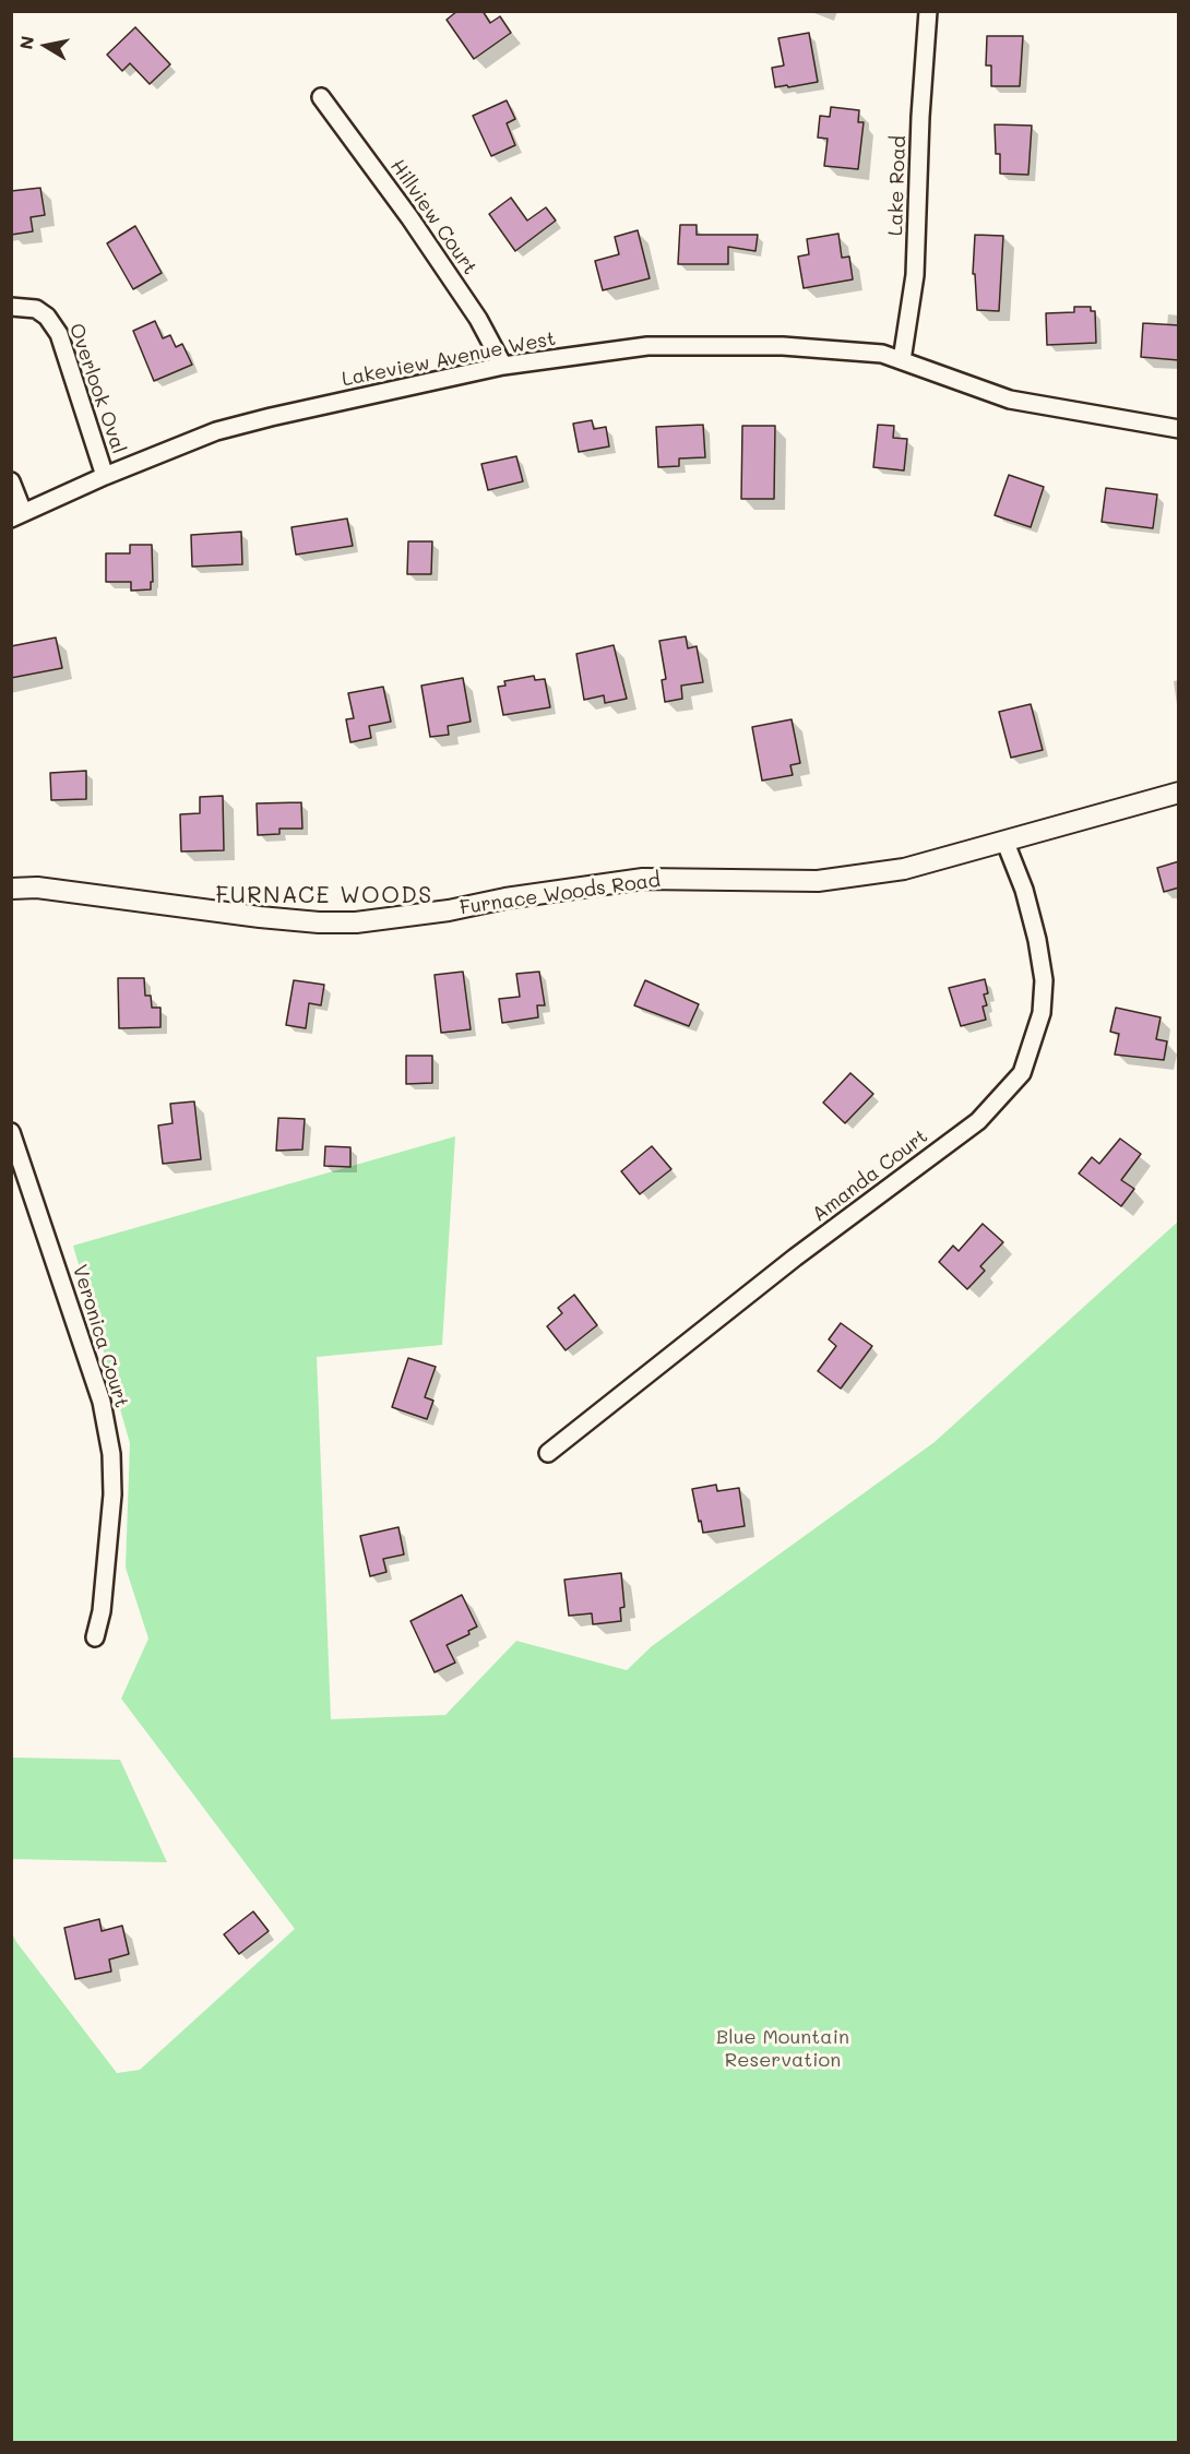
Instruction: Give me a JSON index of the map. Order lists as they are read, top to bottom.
{
  "streets": {
    "street": [
      "Lake Road",
      "Hillview Court",
      "Lakeview Avenue West",
      "Overlook Oval",
      "Furnace Woods Road",
      "Amanda Court",
      "Veronica Court"
    ]
  },
  "crossings": [
    ["Lake Road", "Lakeview Avenue West"],
    ["Hillview Court", "Lakeview Avenue West"],
    ["Lakeview Avenue West", "Overlook Oval"],
    ["Furnace Woods Road", "Amanda Court"]
  ],
  "districts": ["FURNACE WOODS"],
  "parks": ["Blue Mountain Reservation"],
  "north": "left"
}
